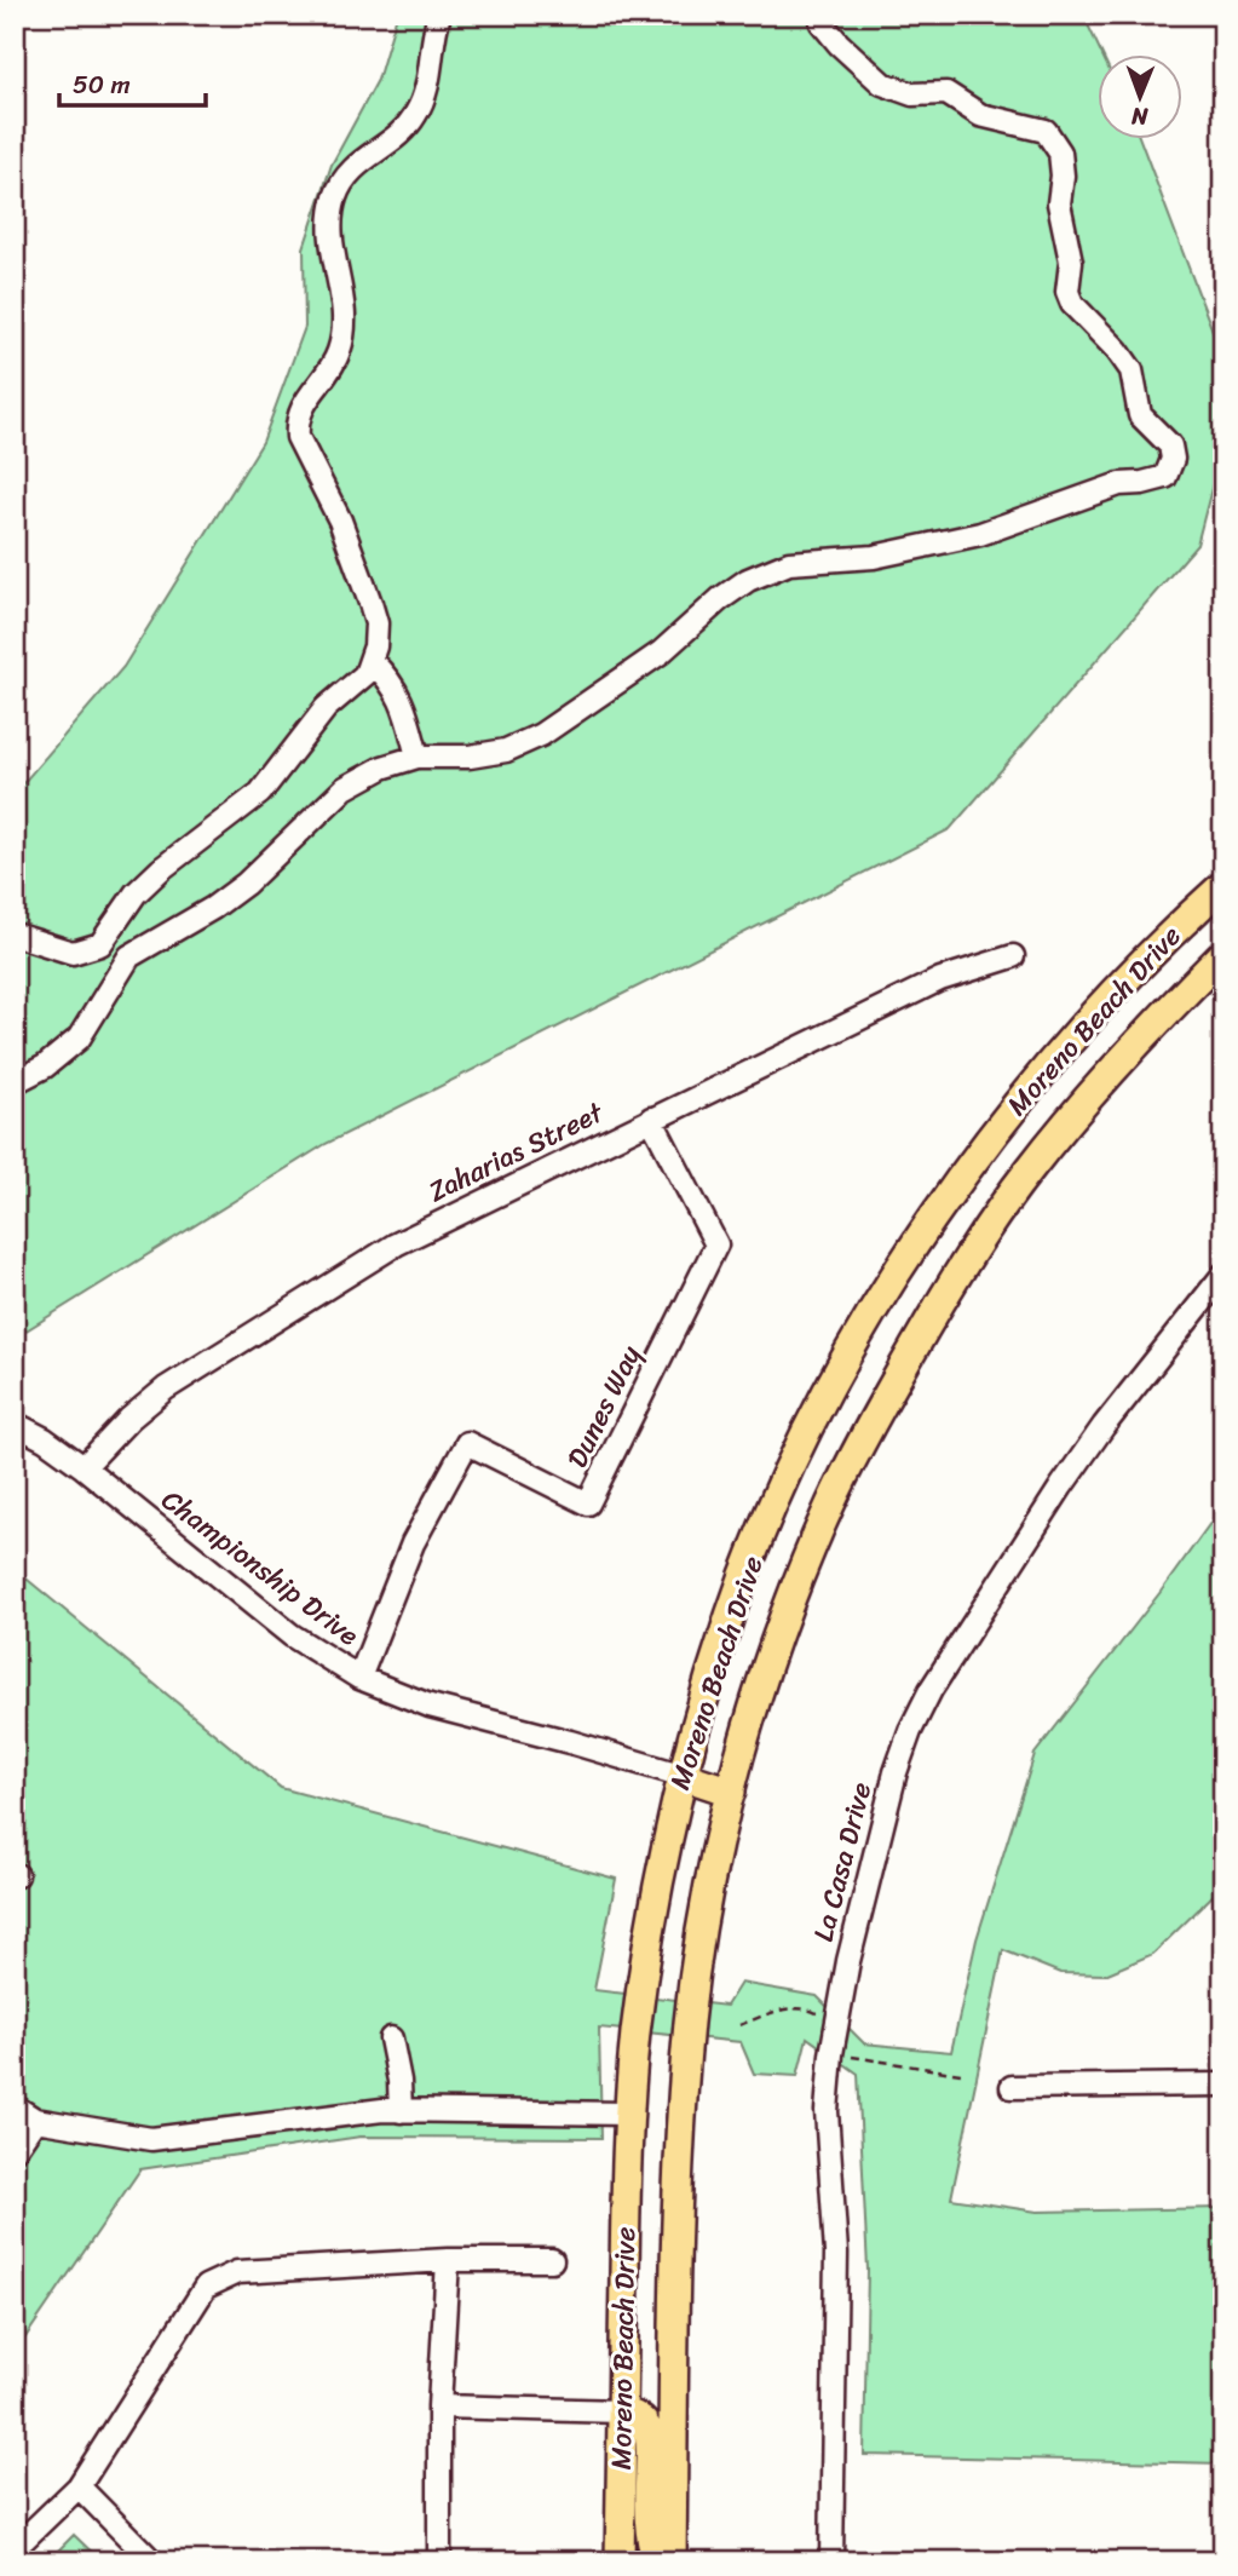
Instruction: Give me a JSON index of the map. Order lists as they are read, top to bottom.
{
  "streets": {
    "main road": ["Moreno Beach Drive"],
    "street": [
      "Zaharias Street",
      "Dunes Way",
      "Championship Drive",
      "La Casa Drive"
    ]
  },
  "crossings": [
    ["Moreno Beach Drive", "Championship Drive"],
    ["Zaharias Street", "Dunes Way"],
    ["Zaharias Street", "Championship Drive"],
    ["Dunes Way", "Championship Drive"]
  ],
  "scale_bar": "50 m",
  "north": "bottom"
}
